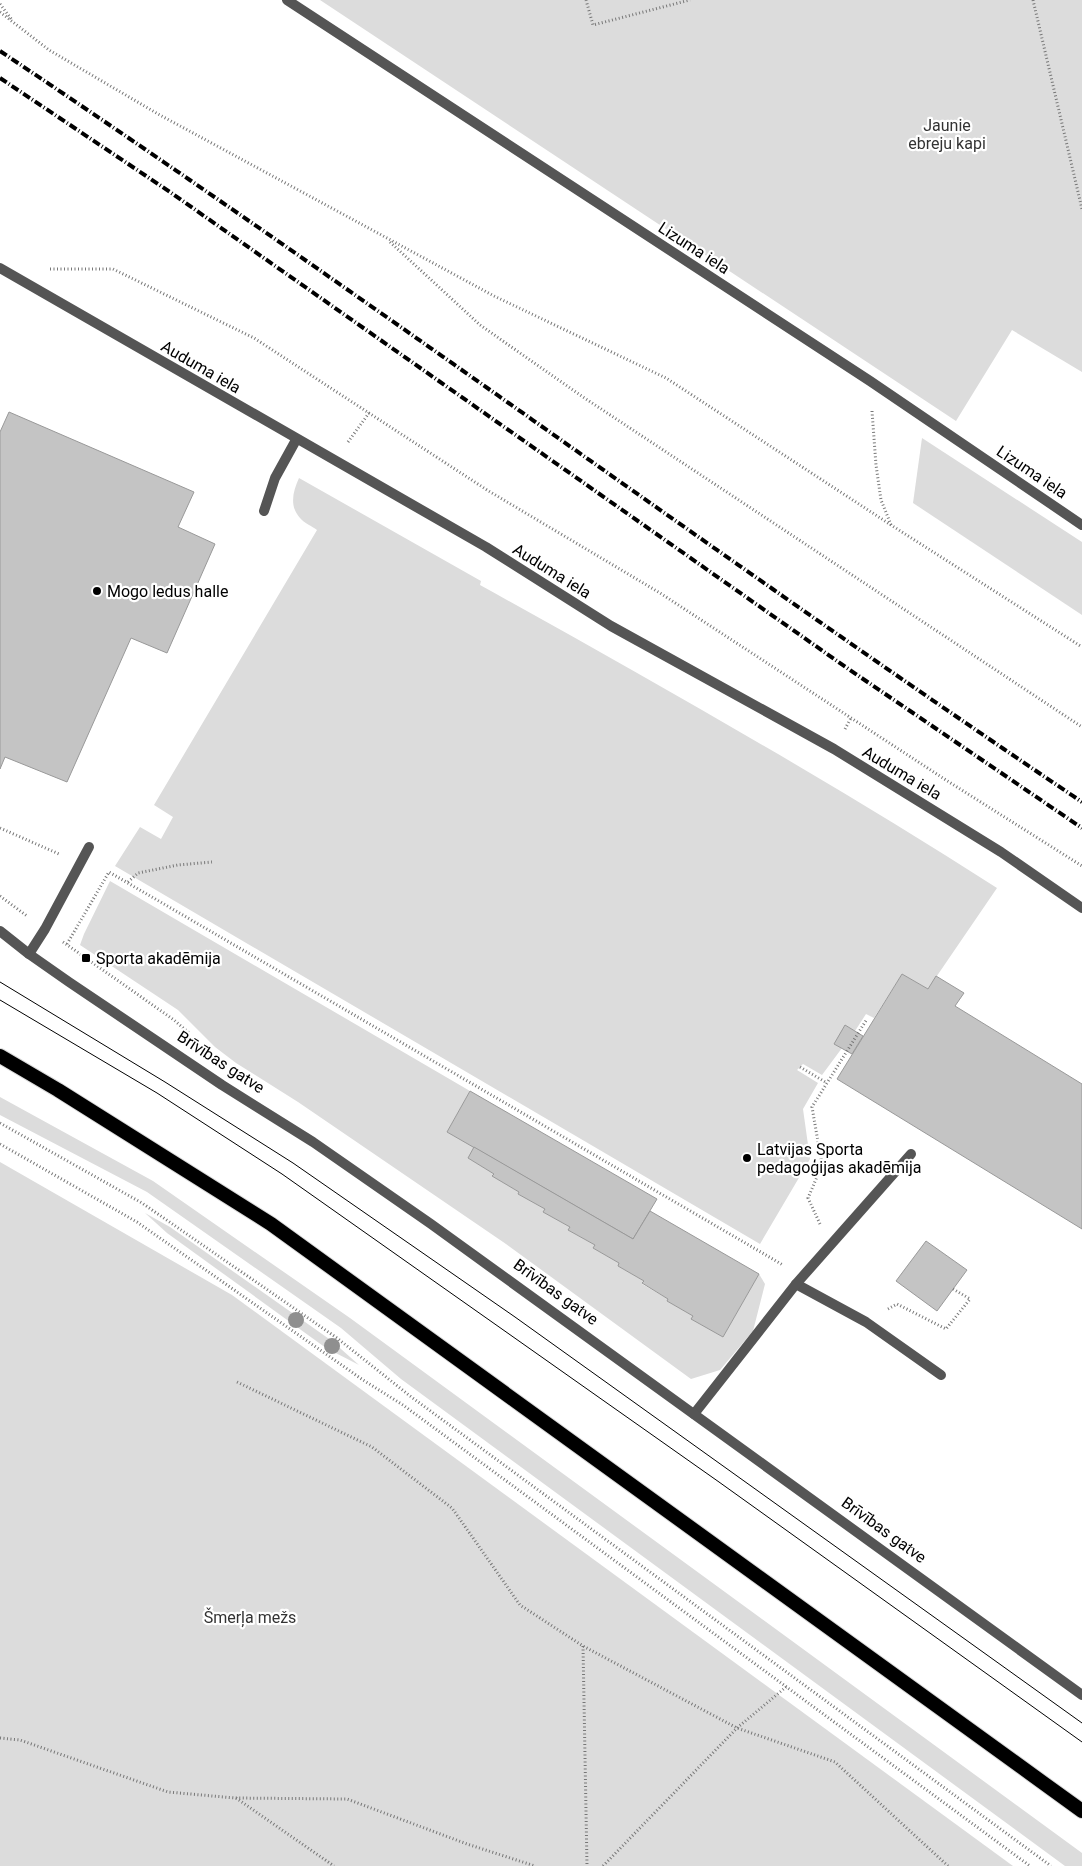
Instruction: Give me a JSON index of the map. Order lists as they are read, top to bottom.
{
  "streets": {
    "street": ["Lizuma iela", "Auduma iela", "Brīvības gatve"]
  },
  "parks": ["Jaunie ebreju kapi", "Šmerļa mežs"],
  "places": {
    "other": ["Mogo ledus halle", "Latvijas Sporta pedagoģijas akadēmija"],
    "transit": ["Sporta akadēmija"]
  }
}
